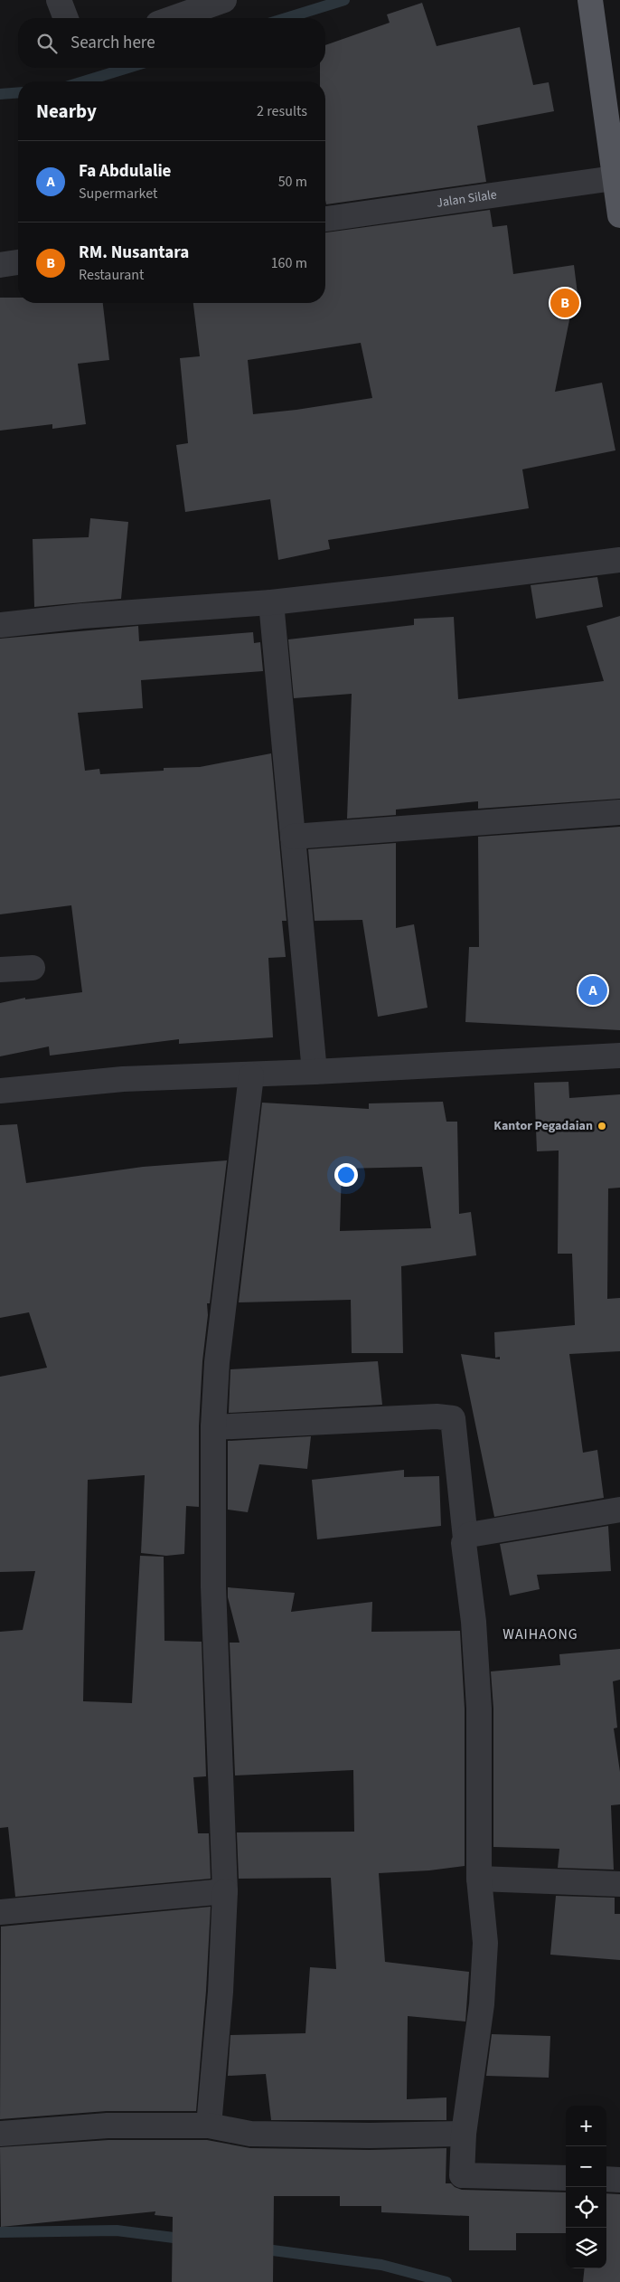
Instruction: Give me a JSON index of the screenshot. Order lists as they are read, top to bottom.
{
  "streets": {
    "street": ["Jalan Silale"]
  },
  "districts": ["WAIHAONG"],
  "places": ["Kantor Pegadaian"],
  "page": {
    "search": "Search here",
    "heading": ["Nearby", "2 results"],
    "list": [
      {
        "mark": "A",
        "name": "Fa Abdulalie",
        "note": "Supermarket",
        "value": "50 m"
      },
      {
        "mark": "B",
        "name": "RM. Nusantara",
        "note": "Restaurant",
        "value": "160 m"
      }
    ],
    "pins": ["B", "A"],
    "map_buttons": ["+", "−"]
  }
}
